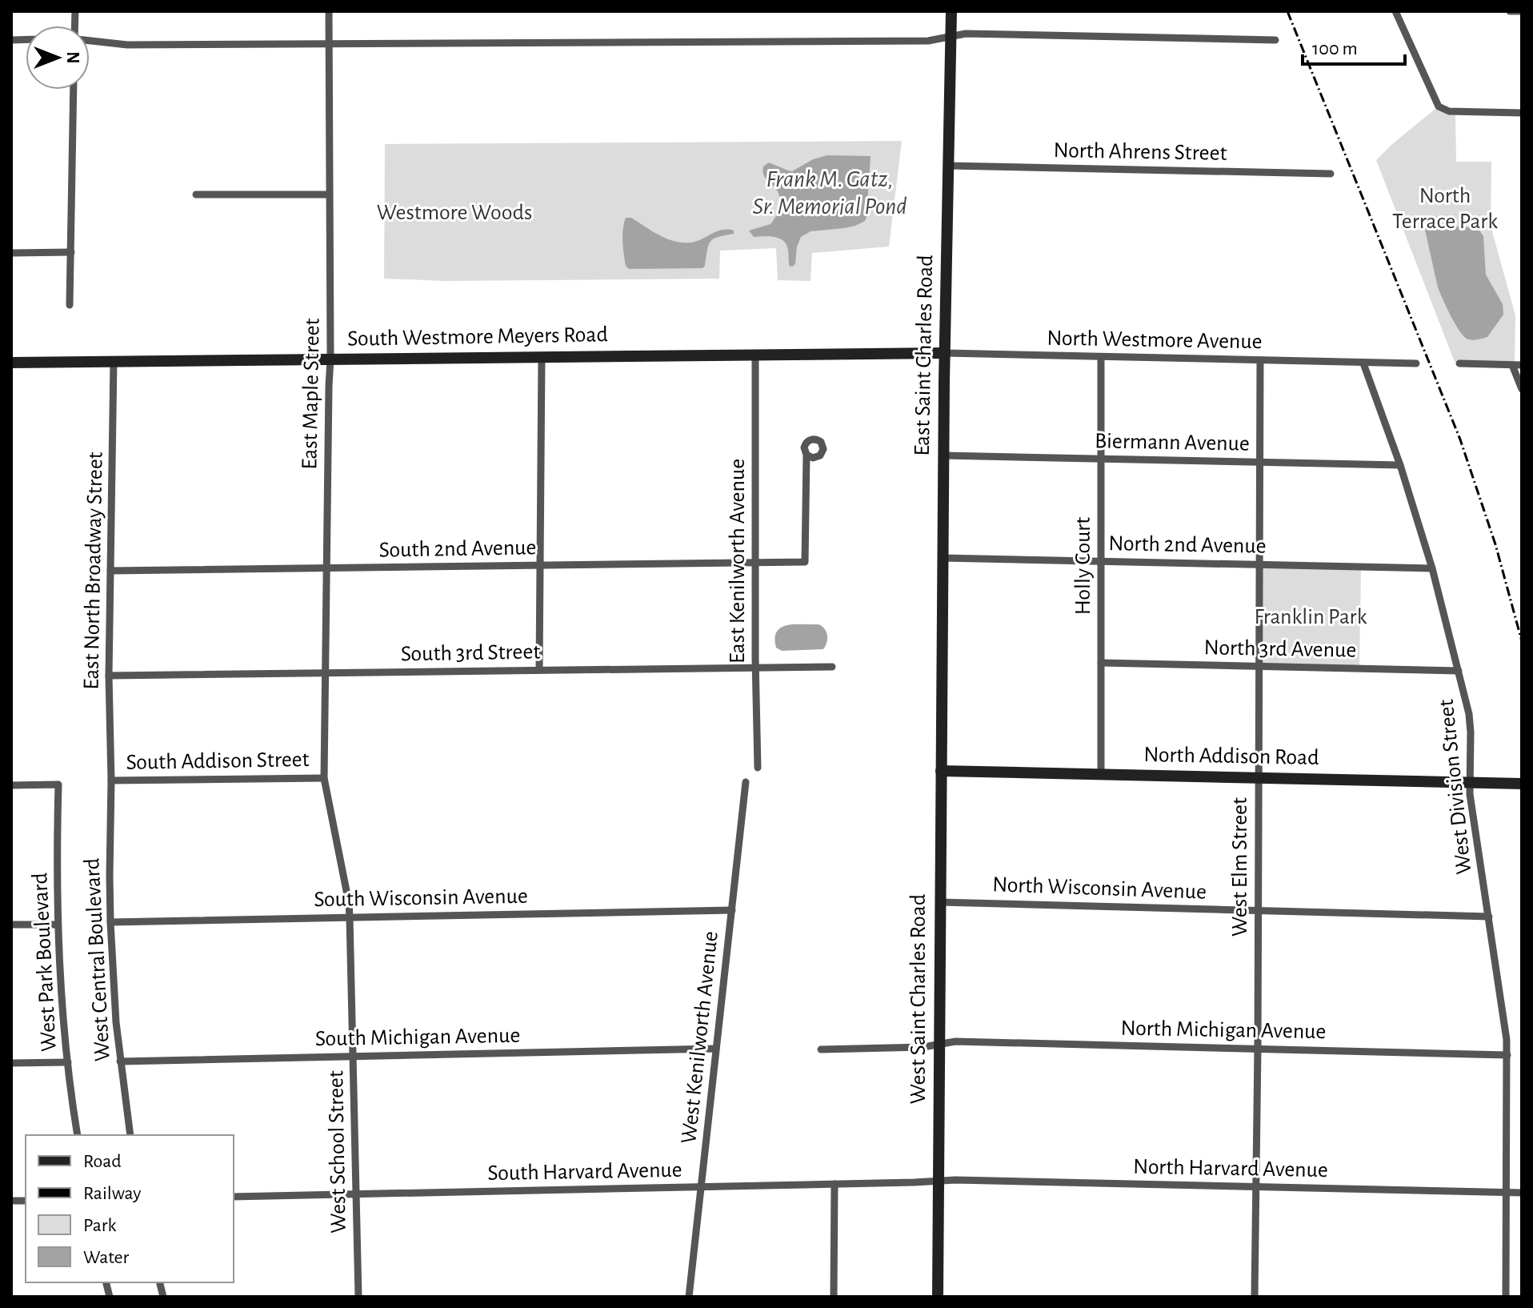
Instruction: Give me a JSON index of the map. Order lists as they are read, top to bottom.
{
  "streets": {
    "street": [
      "North Ahrens Street",
      "South Westmore Meyers Road",
      "North Westmore Avenue",
      "East Saint Charles Road",
      "East Maple Street",
      "Biermann Avenue",
      "North 2nd Avenue",
      "South 2nd Avenue",
      "East Kenilworth Avenue",
      "Holly Court",
      "East North Broadway Street",
      "North 3rd Avenue",
      "South 3rd Street",
      "North Addison Road",
      "South Addison Street",
      "West Division Street",
      "West Elm Street",
      "North Wisconsin Avenue",
      "South Wisconsin Avenue",
      "West Central Boulevard",
      "West Park Boulevard",
      "West Saint Charles Road",
      "North Michigan Avenue",
      "South Michigan Avenue",
      "West Kenilworth Avenue",
      "West School Street",
      "North Harvard Avenue",
      "South Harvard Avenue"
    ]
  },
  "crossings": [
    ["North Ahrens Street", "East Saint Charles Road"],
    ["South Westmore Meyers Road", "North Westmore Avenue"],
    ["South Westmore Meyers Road", "East Saint Charles Road"],
    ["South Westmore Meyers Road", "East Maple Street"],
    ["South Westmore Meyers Road", "East Kenilworth Avenue"],
    ["South Westmore Meyers Road", "East North Broadway Street"],
    ["North Westmore Avenue", "East Saint Charles Road"],
    ["North Westmore Avenue", "Holly Court"],
    ["North Westmore Avenue", "West Division Street"],
    ["North Westmore Avenue", "West Elm Street"],
    ["East Saint Charles Road", "Biermann Avenue"],
    ["East Saint Charles Road", "North 2nd Avenue"],
    ["East Saint Charles Road", "West Saint Charles Road"],
    ["East Maple Street", "South 2nd Avenue"],
    ["East Maple Street", "South 3rd Street"],
    ["East Maple Street", "South Addison Street"],
    ["East Maple Street", "West School Street"],
    ["Biermann Avenue", "Holly Court"],
    ["Biermann Avenue", "West Division Street"],
    ["Biermann Avenue", "West Elm Street"],
    ["North 2nd Avenue", "Holly Court"],
    ["North 2nd Avenue", "West Division Street"],
    ["North 2nd Avenue", "West Elm Street"],
    ["South 2nd Avenue", "East Kenilworth Avenue"],
    ["South 2nd Avenue", "East North Broadway Street"],
    ["East Kenilworth Avenue", "South 3rd Street"],
    ["Holly Court", "North 3rd Avenue"],
    ["Holly Court", "North Addison Road"],
    ["East North Broadway Street", "South 3rd Street"],
    ["East North Broadway Street", "South Addison Street"],
    ["East North Broadway Street", "West Central Boulevard"],
    ["North 3rd Avenue", "West Division Street"],
    ["North 3rd Avenue", "West Elm Street"],
    ["North Addison Road", "West Division Street"],
    ["North Addison Road", "West Elm Street"],
    ["North Addison Road", "West Saint Charles Road"],
    ["South Addison Street", "West Central Boulevard"],
    ["South Addison Street", "West School Street"],
    ["West Division Street", "North Wisconsin Avenue"],
    ["West Division Street", "North Michigan Avenue"],
    ["West Division Street", "North Harvard Avenue"],
    ["West Elm Street", "North Wisconsin Avenue"],
    ["West Elm Street", "North Michigan Avenue"],
    ["West Elm Street", "North Harvard Avenue"],
    ["North Wisconsin Avenue", "West Saint Charles Road"],
    ["South Wisconsin Avenue", "West Central Boulevard"],
    ["South Wisconsin Avenue", "West Kenilworth Avenue"],
    ["South Wisconsin Avenue", "West School Street"],
    ["West Central Boulevard", "South Michigan Avenue"],
    ["West Saint Charles Road", "North Michigan Avenue"],
    ["West Saint Charles Road", "North Harvard Avenue"],
    ["West Saint Charles Road", "South Harvard Avenue"],
    ["South Michigan Avenue", "West Kenilworth Avenue"],
    ["South Michigan Avenue", "West School Street"],
    ["West Kenilworth Avenue", "South Harvard Avenue"],
    ["West School Street", "South Harvard Avenue"],
    ["North Harvard Avenue", "South Harvard Avenue"]
  ],
  "water": ["Frank M. Gatz, Sr. Memorial Pond"],
  "parks": ["North Terrace Park", "Westmore Woods", "Franklin Park"],
  "legend": [
    "Road",
    "Railway",
    "Park",
    "Water"
  ],
  "scale_bar": "100 m",
  "north": "right"
}
